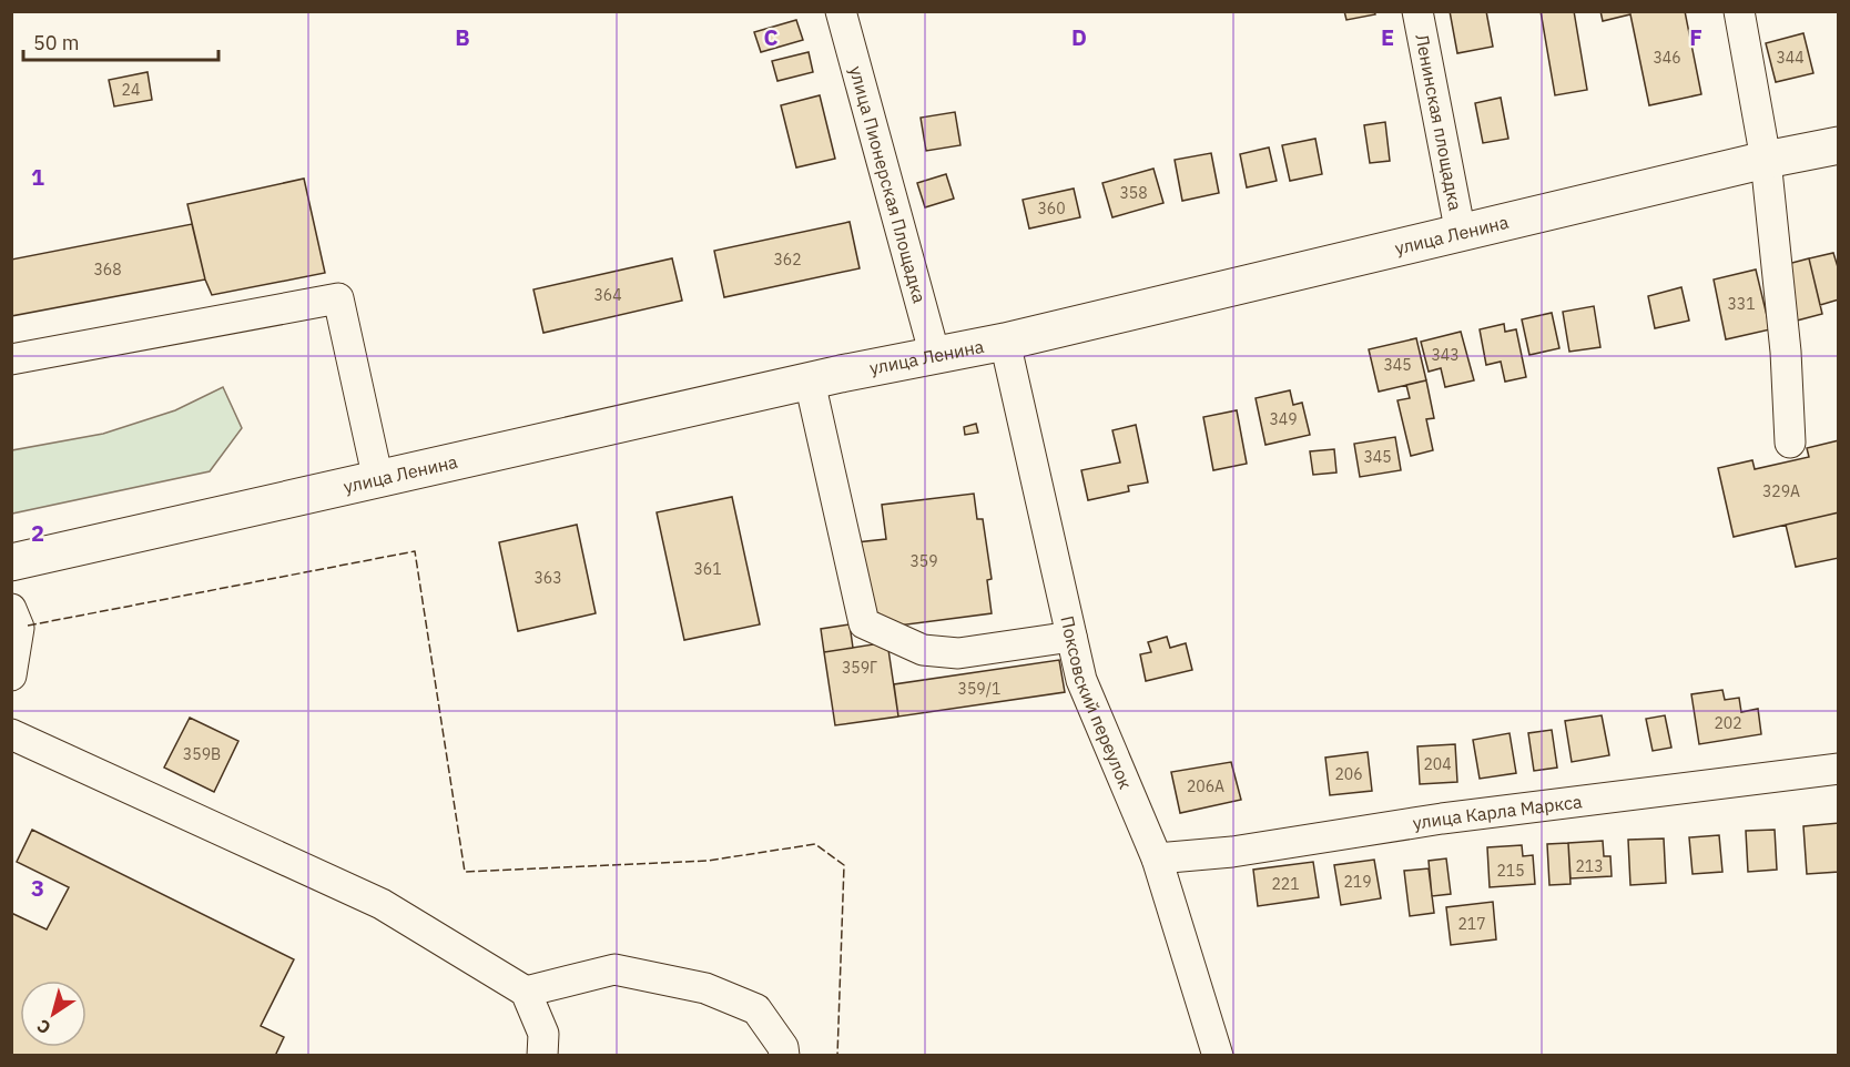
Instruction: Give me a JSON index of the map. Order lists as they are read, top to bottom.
{
  "streets": {
    "main road": ["улица Ленина"],
    "street": [
      "Ленинская площадка",
      "улица Пионерская Площадка",
      "Поксовский переулок",
      "улица Карла Маркса"
    ]
  },
  "crossings": [
    ["Ленинская площадка", "улица Ленина"],
    ["улица Пионерская Площадка", "улица Ленина"],
    ["улица Ленина", "Поксовский переулок"],
    ["Поксовский переулок", "улица Карла Маркса"]
  ],
  "house_numbers": [
    "346",
    "344",
    "24",
    "358",
    "360",
    "362",
    "368",
    "364",
    "331",
    "343",
    "345",
    "349",
    "345",
    "329А",
    "359",
    "361",
    "363",
    "359Г",
    "359/1",
    "202",
    "359В",
    "204",
    "206",
    "206А",
    "213",
    "215",
    "219",
    "221",
    "217"
  ],
  "scale_bar": "50 m",
  "north": "bottom left",
  "grid": {
    "columns": [
      "B",
      "C",
      "D",
      "E",
      "F"
    ],
    "rows": ["1", "2", "3"]
  }
}
